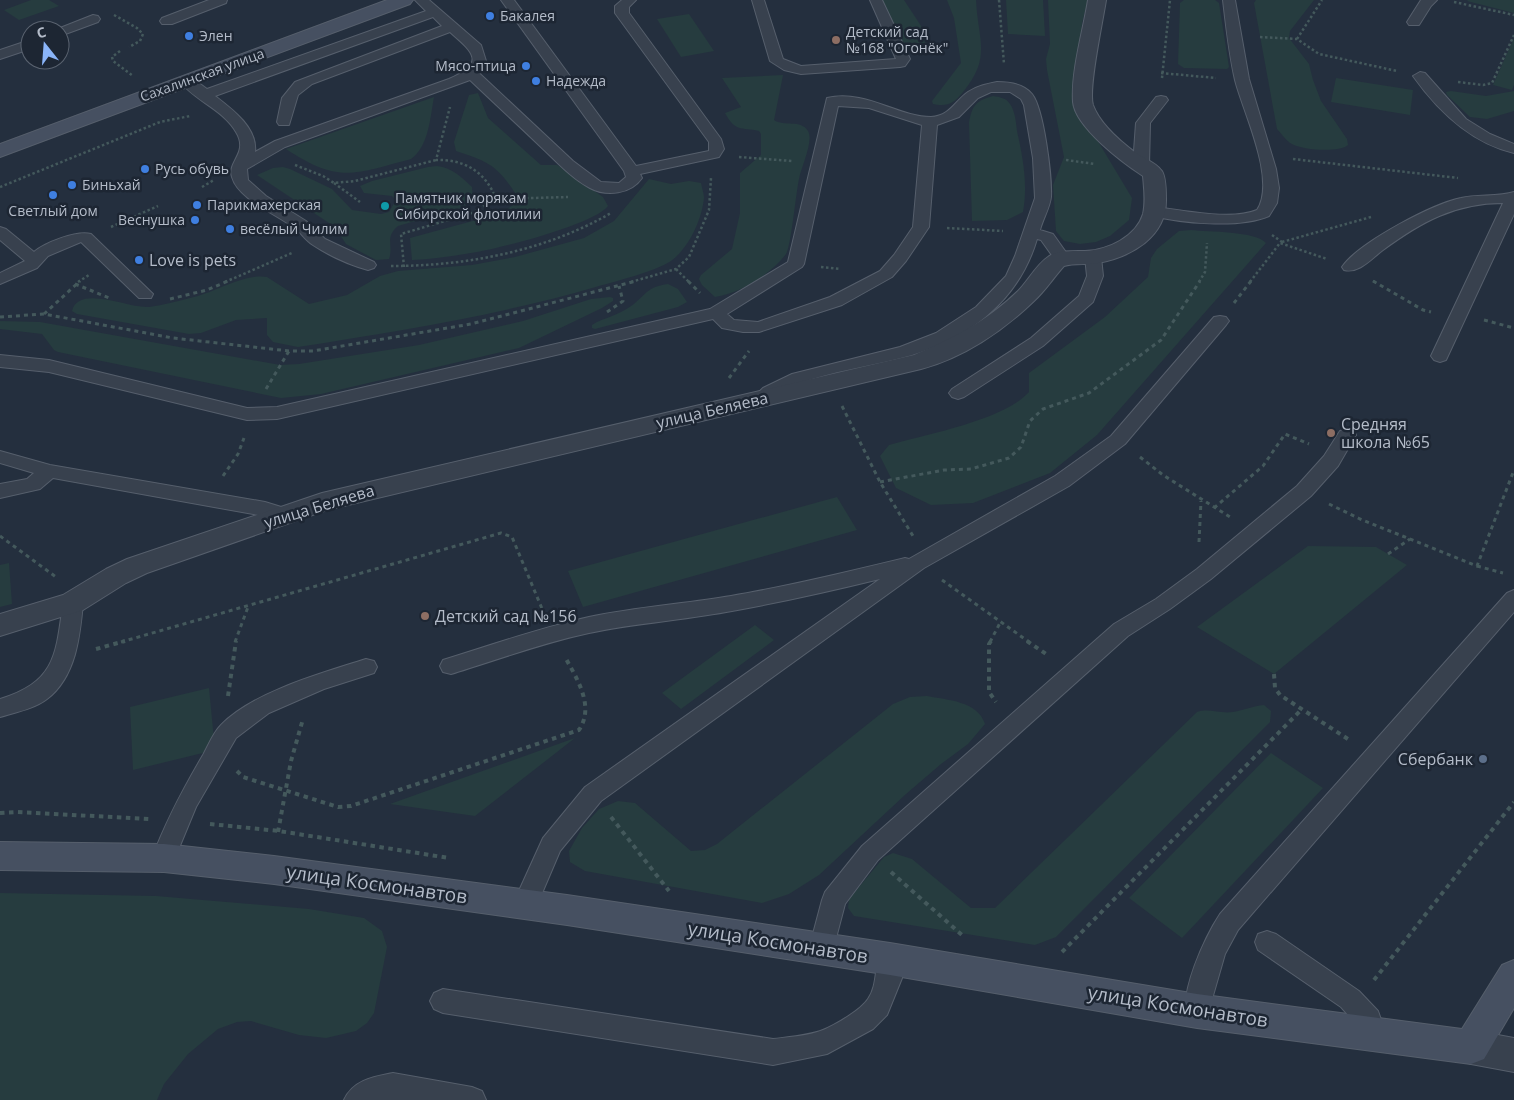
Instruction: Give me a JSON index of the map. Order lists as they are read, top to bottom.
{
  "streets": {
    "main road": ["Сахалинская улица", "улица Космонавтов"],
    "street": ["улица Беляева"]
  },
  "places": [
    "Бакалея",
    "Элен",
    "Детский сад №168 \"Огонёк\"",
    "Мясо-птица",
    "Надежда",
    "Русь обувь",
    "Биньхай",
    "Светлый дом",
    "Парикмахерская",
    "Памятник морякам Сибирской флотилии",
    "Веснушка",
    "весёлый Чилим",
    "Love is pets",
    "Средняя школа №65",
    "Детский сад №156",
    "Сбербанк"
  ],
  "north": "top"
}
